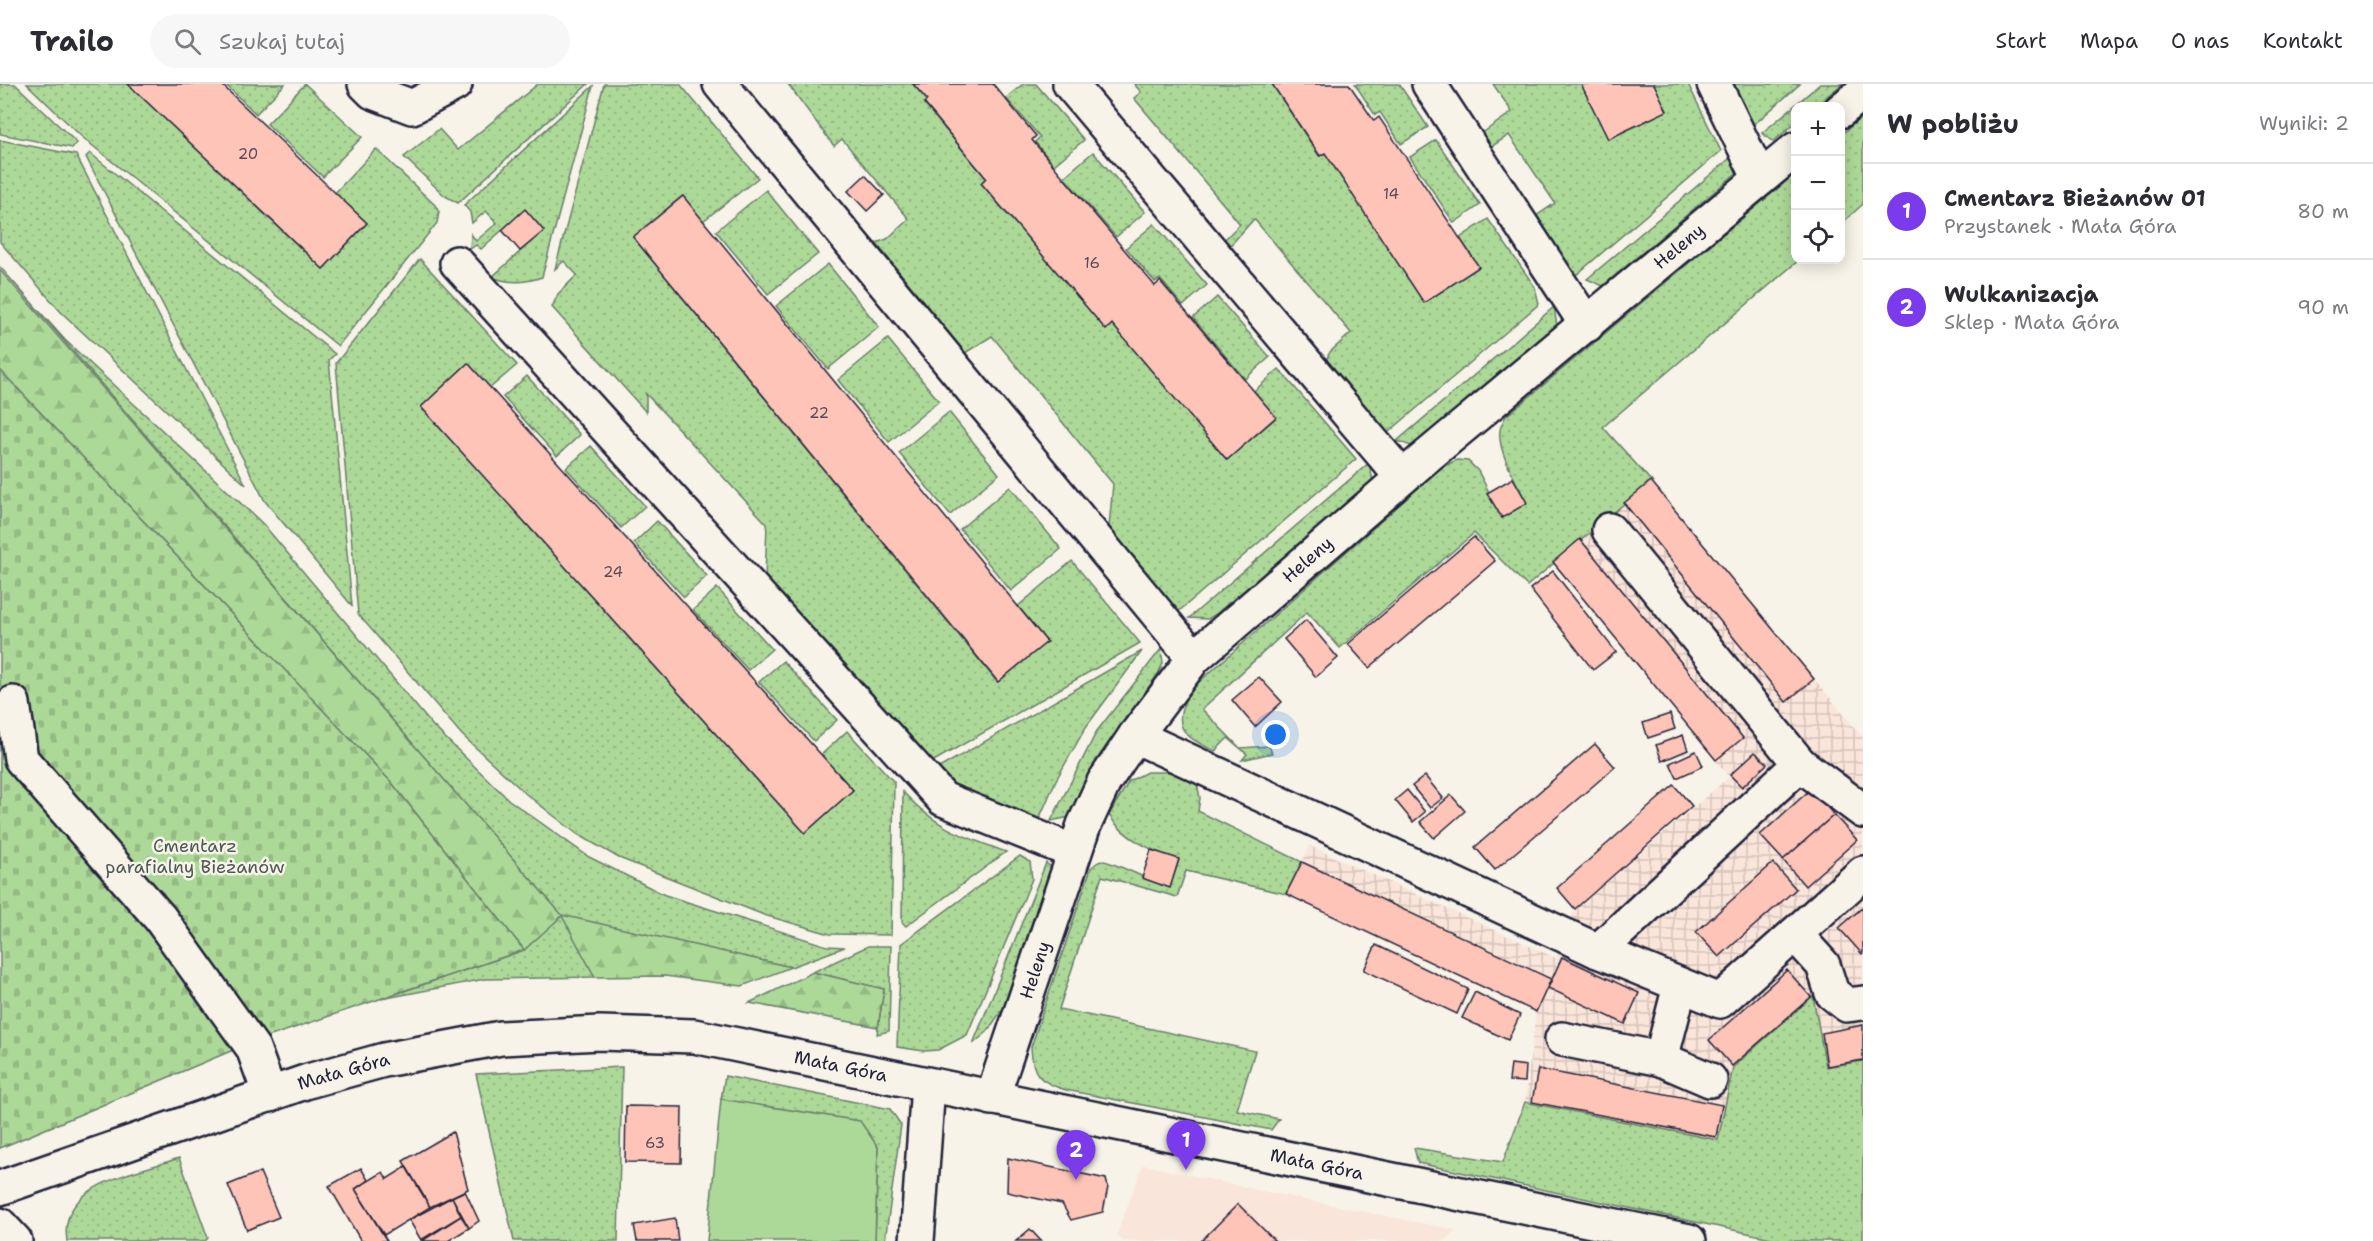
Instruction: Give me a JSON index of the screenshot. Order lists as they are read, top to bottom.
{
  "streets": {
    "street": ["Heleny", "Mała Góra"]
  },
  "crossings": [
    ["Heleny", "Mała Góra"]
  ],
  "parks": ["Cmentarz parafialny Bieżanów"],
  "house_numbers": [
    "20",
    "14",
    "16",
    "22",
    "24",
    "63"
  ],
  "page": {
    "header": "Trailo",
    "search": "Szukaj tutaj",
    "nav": [
      "Start",
      "Mapa",
      "O nas",
      "Kontakt"
    ],
    "heading": ["W pobliżu", "Wyniki: 2"],
    "map_buttons": ["+", "−"],
    "list": [
      {
        "mark": "1",
        "name": "Cmentarz Bieżanów 01",
        "note": "Przystanek · Mała Góra",
        "value": "80 m"
      },
      {
        "mark": "2",
        "name": "Wulkanizacja",
        "note": "Sklep · Mała Góra",
        "value": "90 m"
      }
    ],
    "pins": ["1", "2"]
  }
}
